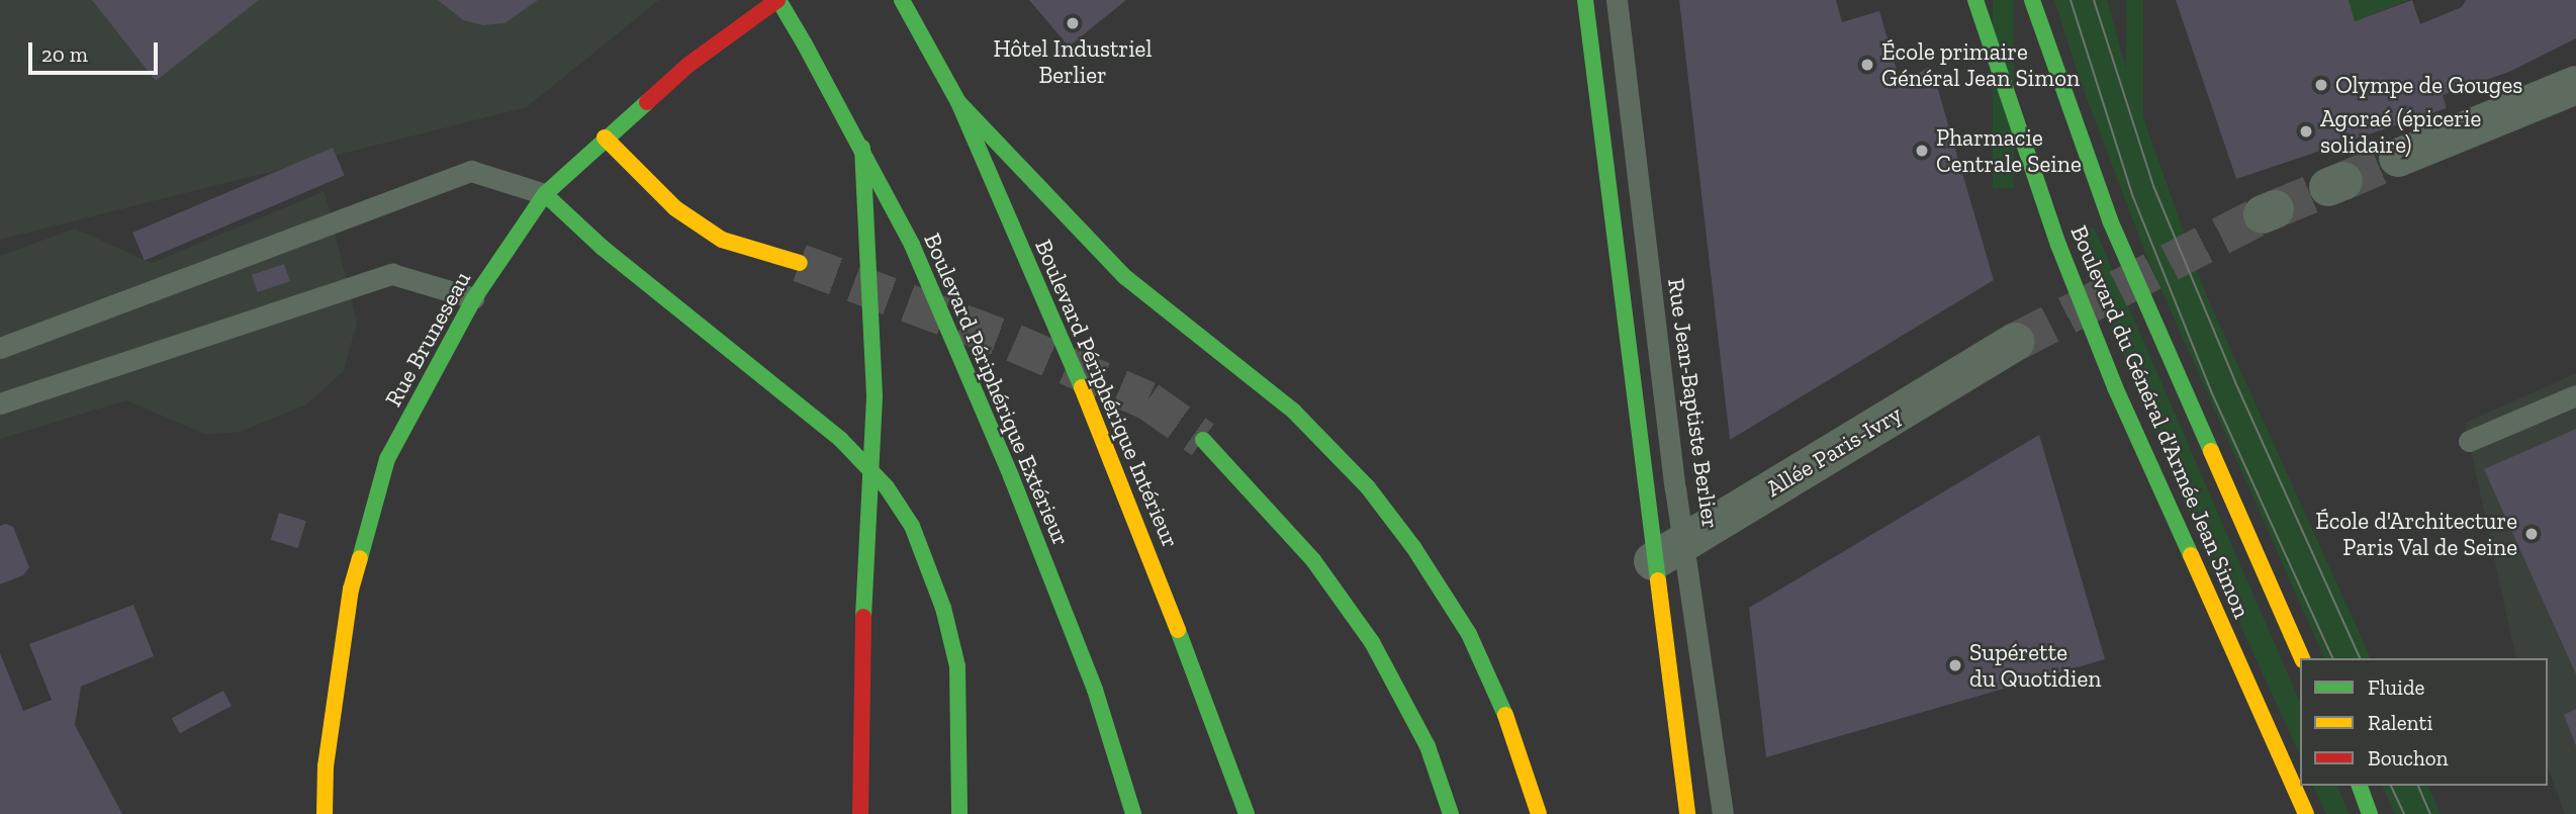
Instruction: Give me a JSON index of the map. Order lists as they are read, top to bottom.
{
  "streets": {
    "main road": [
      "Rue Bruneseau",
      "Boulevard Périphérique Extérieur",
      "Boulevard Périphérique Intérieur",
      "Boulevard du Général d'Armée Jean Simon"
    ],
    "street": ["Allée Paris-Ivry"],
    "lane": ["Rue Jean-Baptiste Berlier"]
  },
  "crossings": [
    ["Rue Bruneseau", "Boulevard Périphérique Extérieur"],
    ["Rue Jean-Baptiste Berlier", "Allée Paris-Ivry"]
  ],
  "places": [
    "Hôtel Industriel Berlier",
    "École primaire Général Jean Simon",
    "Olympe de Gouges",
    "Agoraé (épicerie solidaire)",
    "Pharmacie Centrale Seine",
    "École d'Architecture Paris Val de Seine",
    "Supérette du Quotidien"
  ],
  "legend": ["Fluide", "Ralenti", "Bouchon"],
  "scale_bar": "20 m"
}
